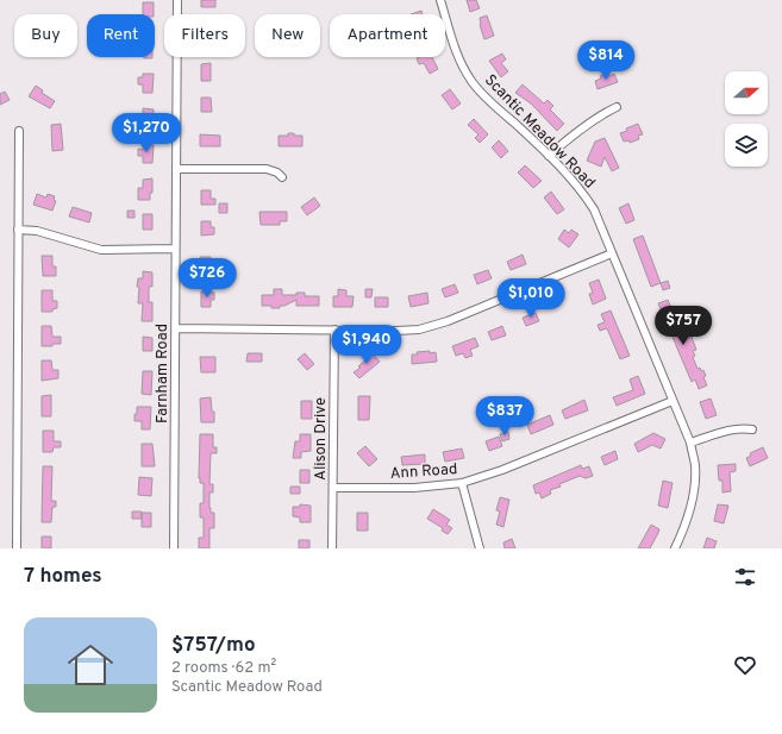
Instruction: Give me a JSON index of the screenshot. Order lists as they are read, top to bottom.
{
  "streets": {
    "street": [
      "Scantic Meadow Road",
      "Farnham Road",
      "Alison Drive",
      "Ann Road"
    ]
  },
  "crossings": [
    ["Scantic Meadow Road", "Ann Road"],
    ["Alison Drive", "Ann Road"]
  ],
  "north": "right",
  "page": {
    "chip": [
      "Buy",
      "Rent",
      "Filters",
      "New",
      "Apartment"
    ],
    "price": [
      "$814",
      "$1,270",
      "$726",
      "$1,010",
      "$757",
      "$1,940",
      "$837"
    ],
    "heading": "7 homes",
    "list": [
      {
        "name": "$757/mo",
        "note": "2 rooms · 62 m² · Scantic Meadow Road"
      }
    ]
  }
}
